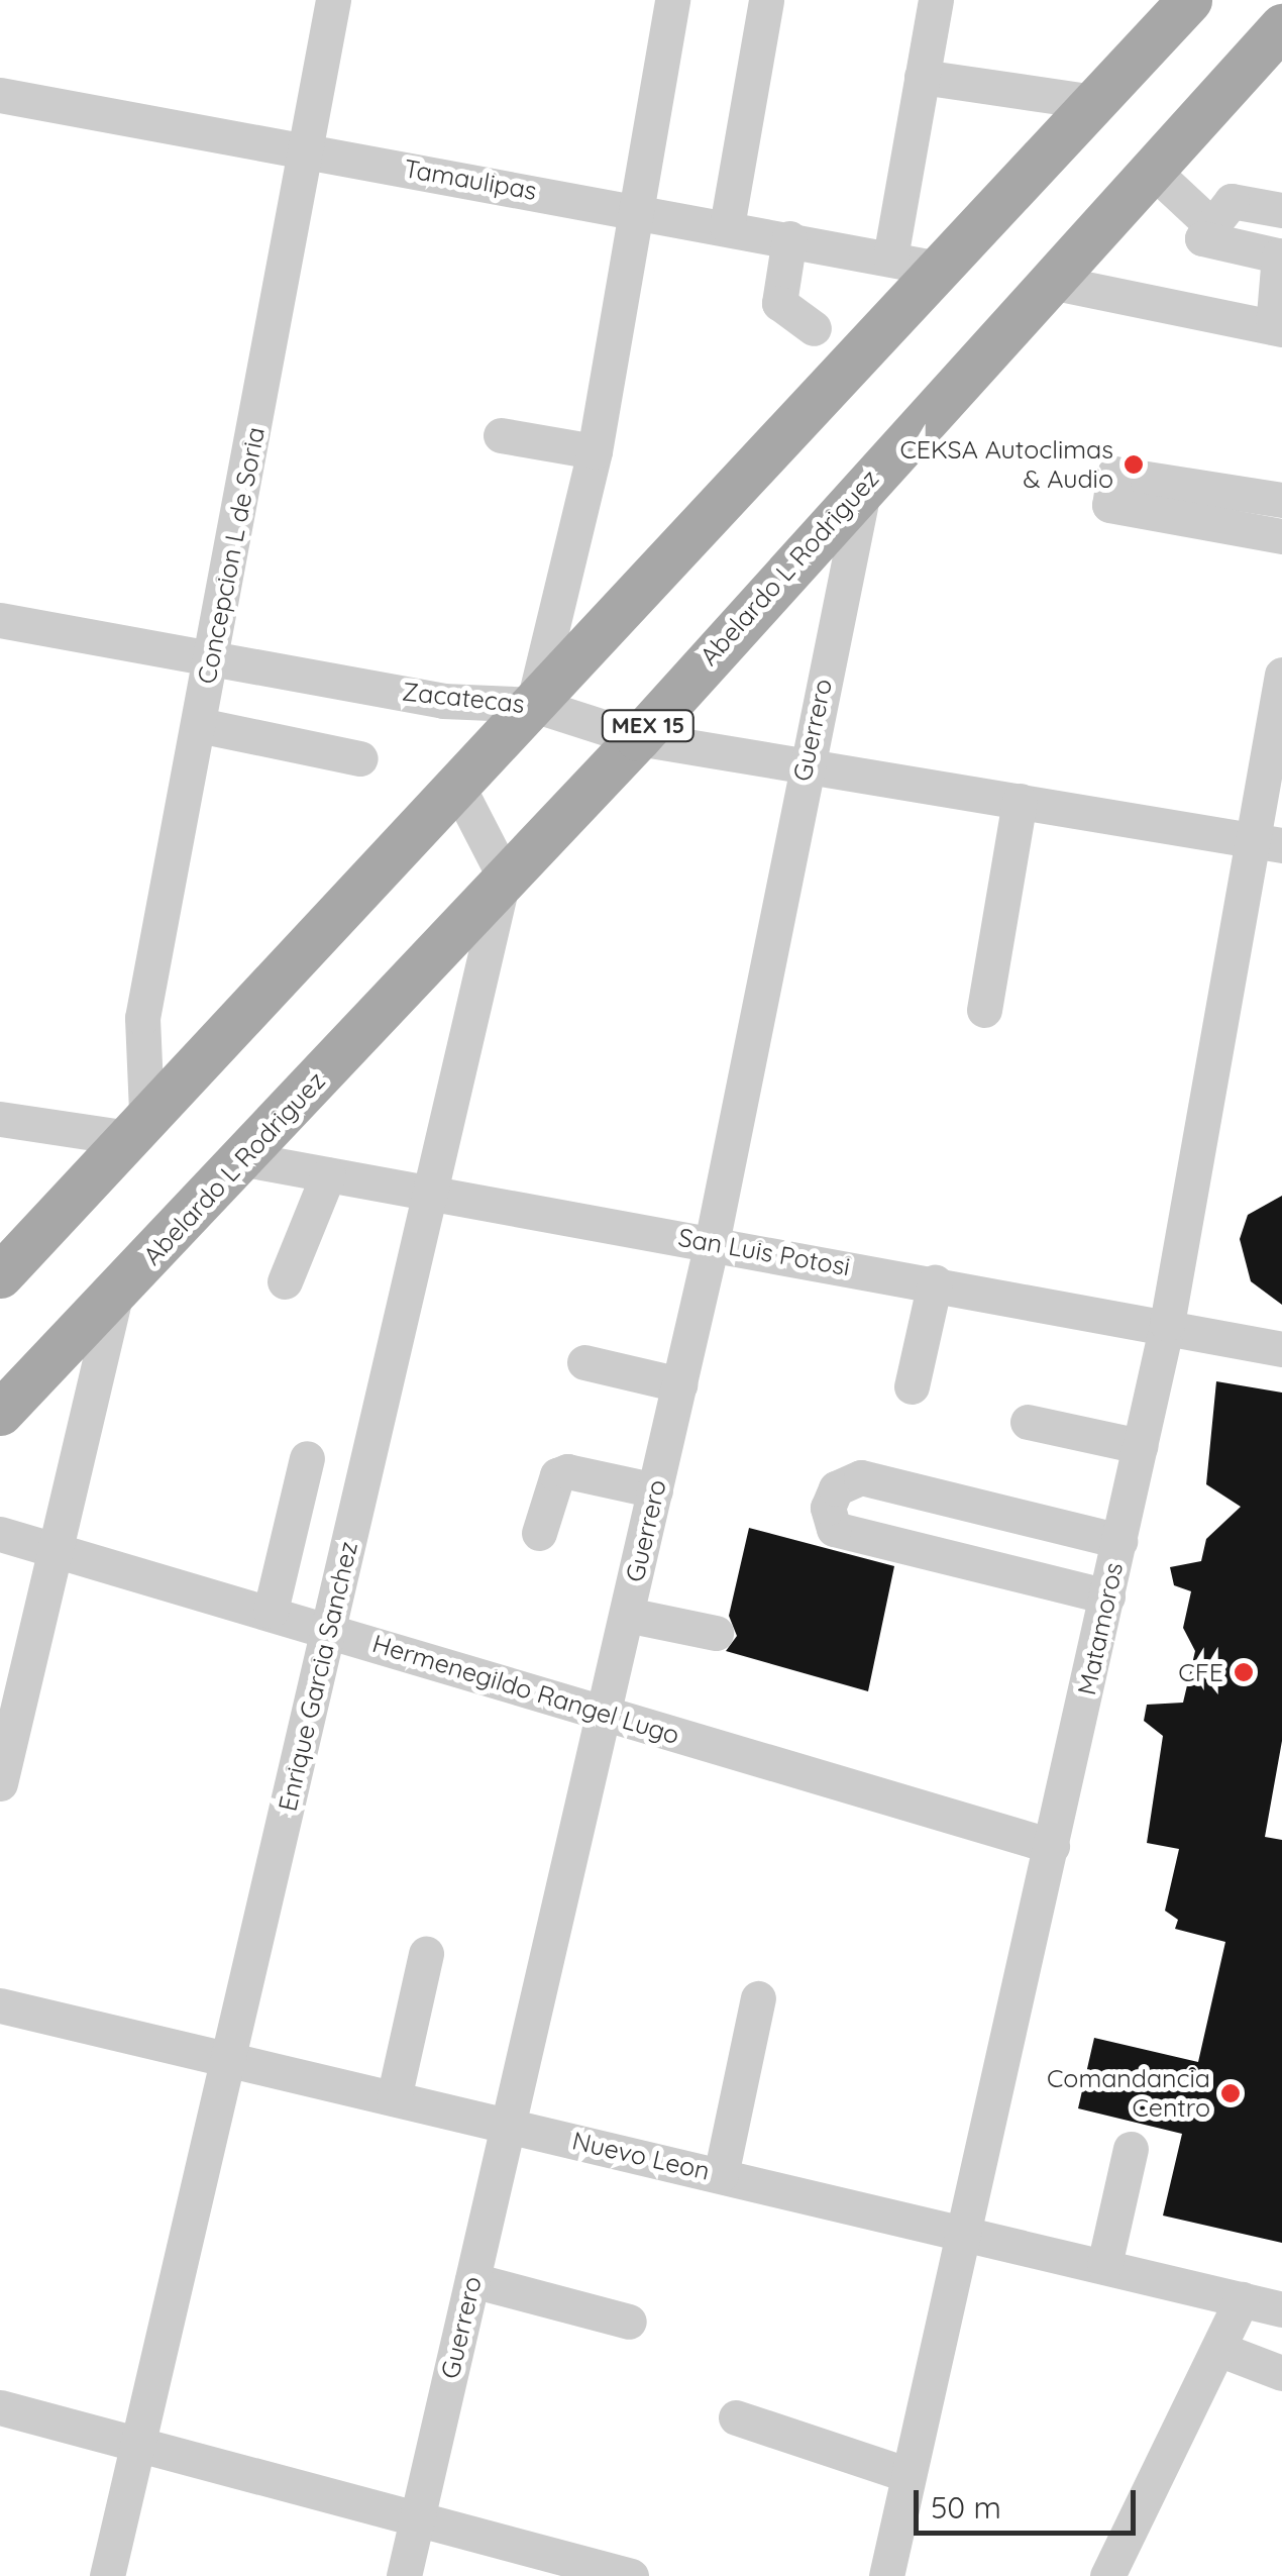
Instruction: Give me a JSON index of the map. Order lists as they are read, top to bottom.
{
  "streets": {
    "main road": ["Abelardo L Rodriguez", "MEX 15"],
    "street": [
      "Tamaulipas",
      "Concepcion L de Soria",
      "Zacatecas",
      "Guerrero",
      "San Luis Potosi",
      "Matamoros",
      "Enrique Garcia Sanchez",
      "Hermenegildo Rangel Lugo",
      "Nuevo Leon"
    ]
  },
  "crossings": [
    ["Tamaulipas", "Concepcion L de Soria"],
    ["Concepcion L de Soria", "Zacatecas"],
    ["Abelardo L Rodriguez", "Zacatecas"],
    ["Abelardo L Rodriguez", "Guerrero"],
    ["Abelardo L Rodriguez", "San Luis Potosi"],
    ["Abelardo L Rodriguez", "Enrique Garcia Sanchez"],
    ["Zacatecas", "Guerrero"],
    ["Zacatecas", "Matamoros"],
    ["Guerrero", "San Luis Potosi"],
    ["Guerrero", "Hermenegildo Rangel Lugo"],
    ["Guerrero", "Nuevo Leon"],
    ["San Luis Potosi", "Matamoros"],
    ["San Luis Potosi", "Enrique Garcia Sanchez"],
    ["Matamoros", "Hermenegildo Rangel Lugo"],
    ["Matamoros", "Nuevo Leon"],
    ["Enrique Garcia Sanchez", "Hermenegildo Rangel Lugo"],
    ["Enrique Garcia Sanchez", "Nuevo Leon"]
  ],
  "places": ["CEKSA Autoclimas & Audio", "CFE", "Comandancia Centro"],
  "scale_bar": "50 m"
}
